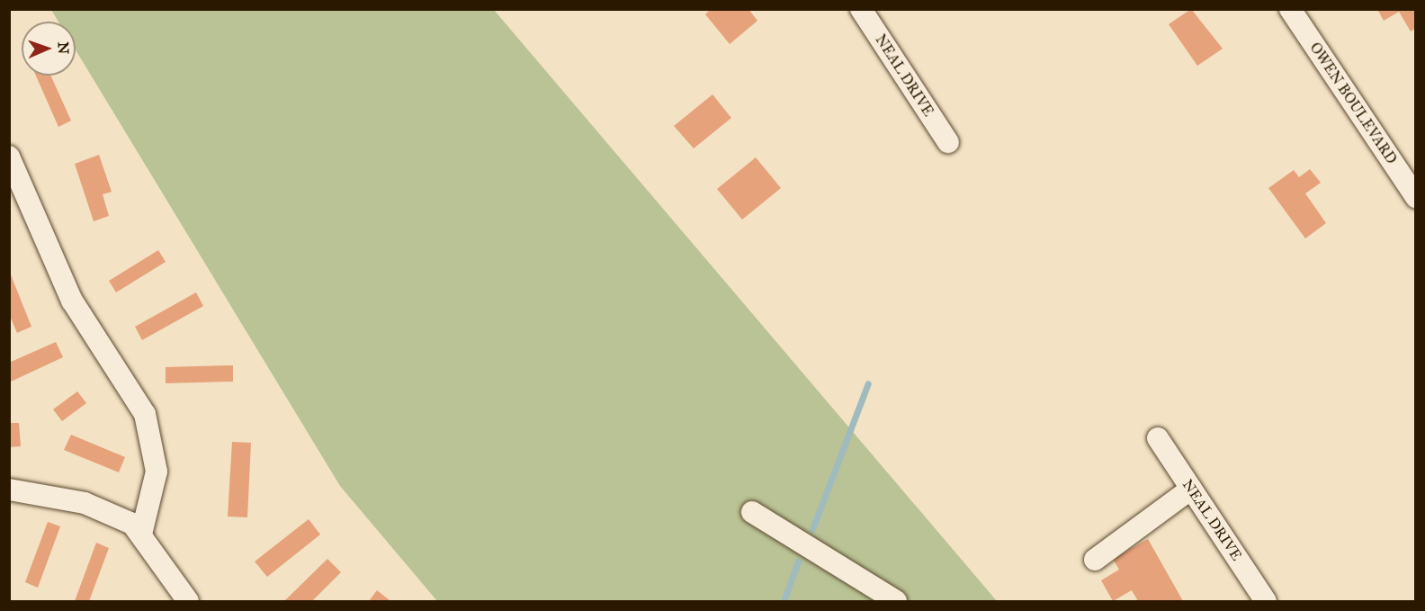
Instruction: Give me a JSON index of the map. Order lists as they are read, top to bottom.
{
  "streets": {
    "street": ["NEAL DRIVE", "OWEN BOULEVARD"]
  },
  "north": "right"
}
